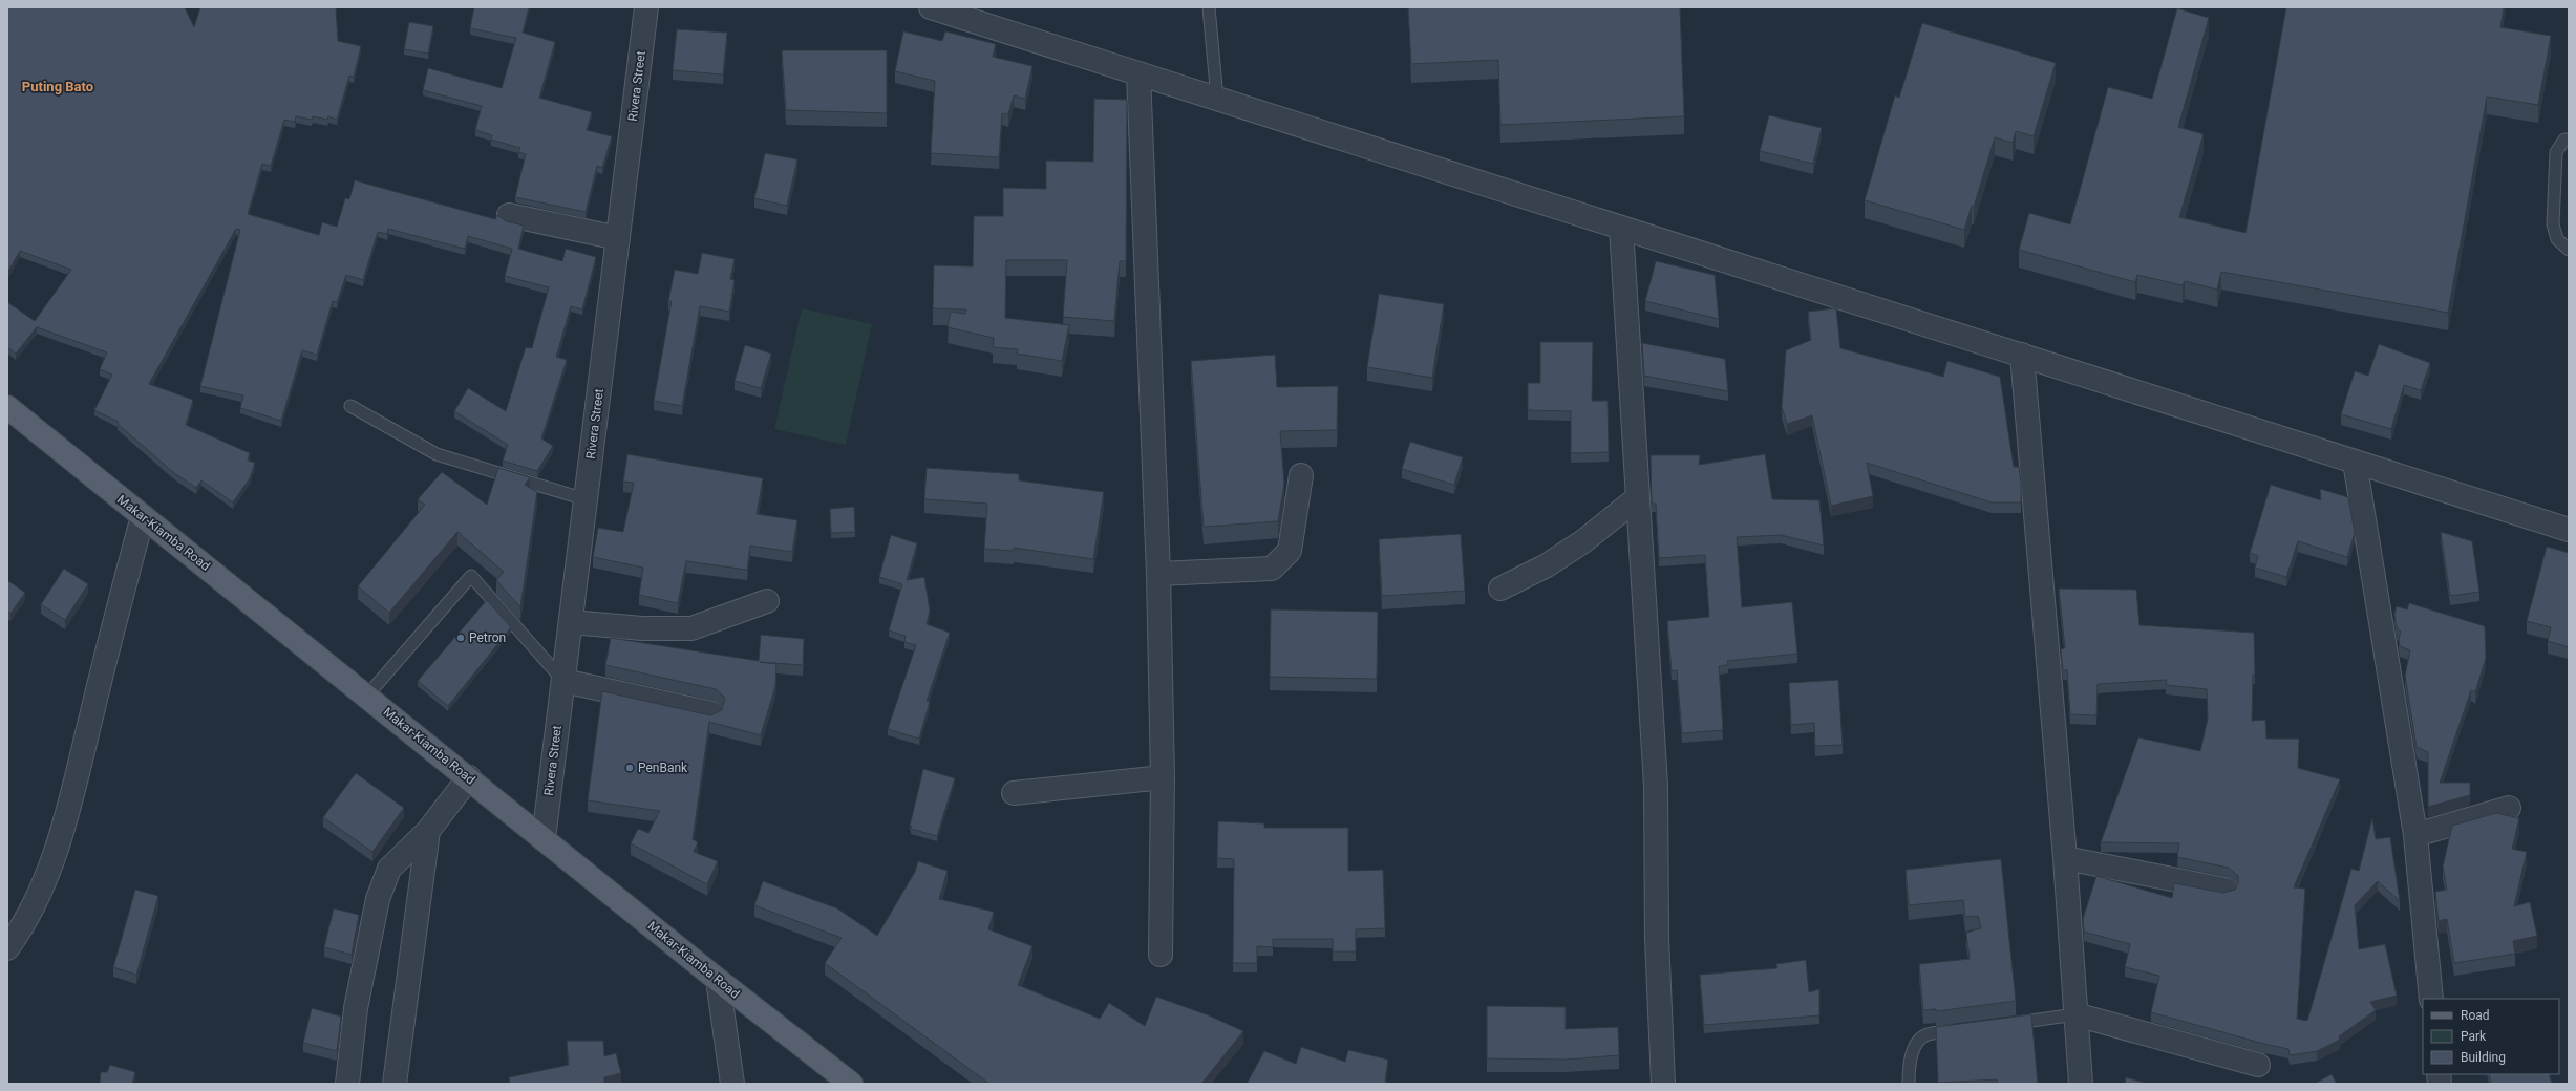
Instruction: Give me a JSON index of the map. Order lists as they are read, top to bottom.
{
  "streets": {
    "main road": ["Makar-Kiamba Road"],
    "street": ["Rivera Street"]
  },
  "crossings": [
    ["Rivera Street", "Makar-Kiamba Road"]
  ],
  "districts": ["Puting Bato"],
  "places": ["Petron", "PenBank"],
  "legend": ["Road", "Park", "Building"]
}
